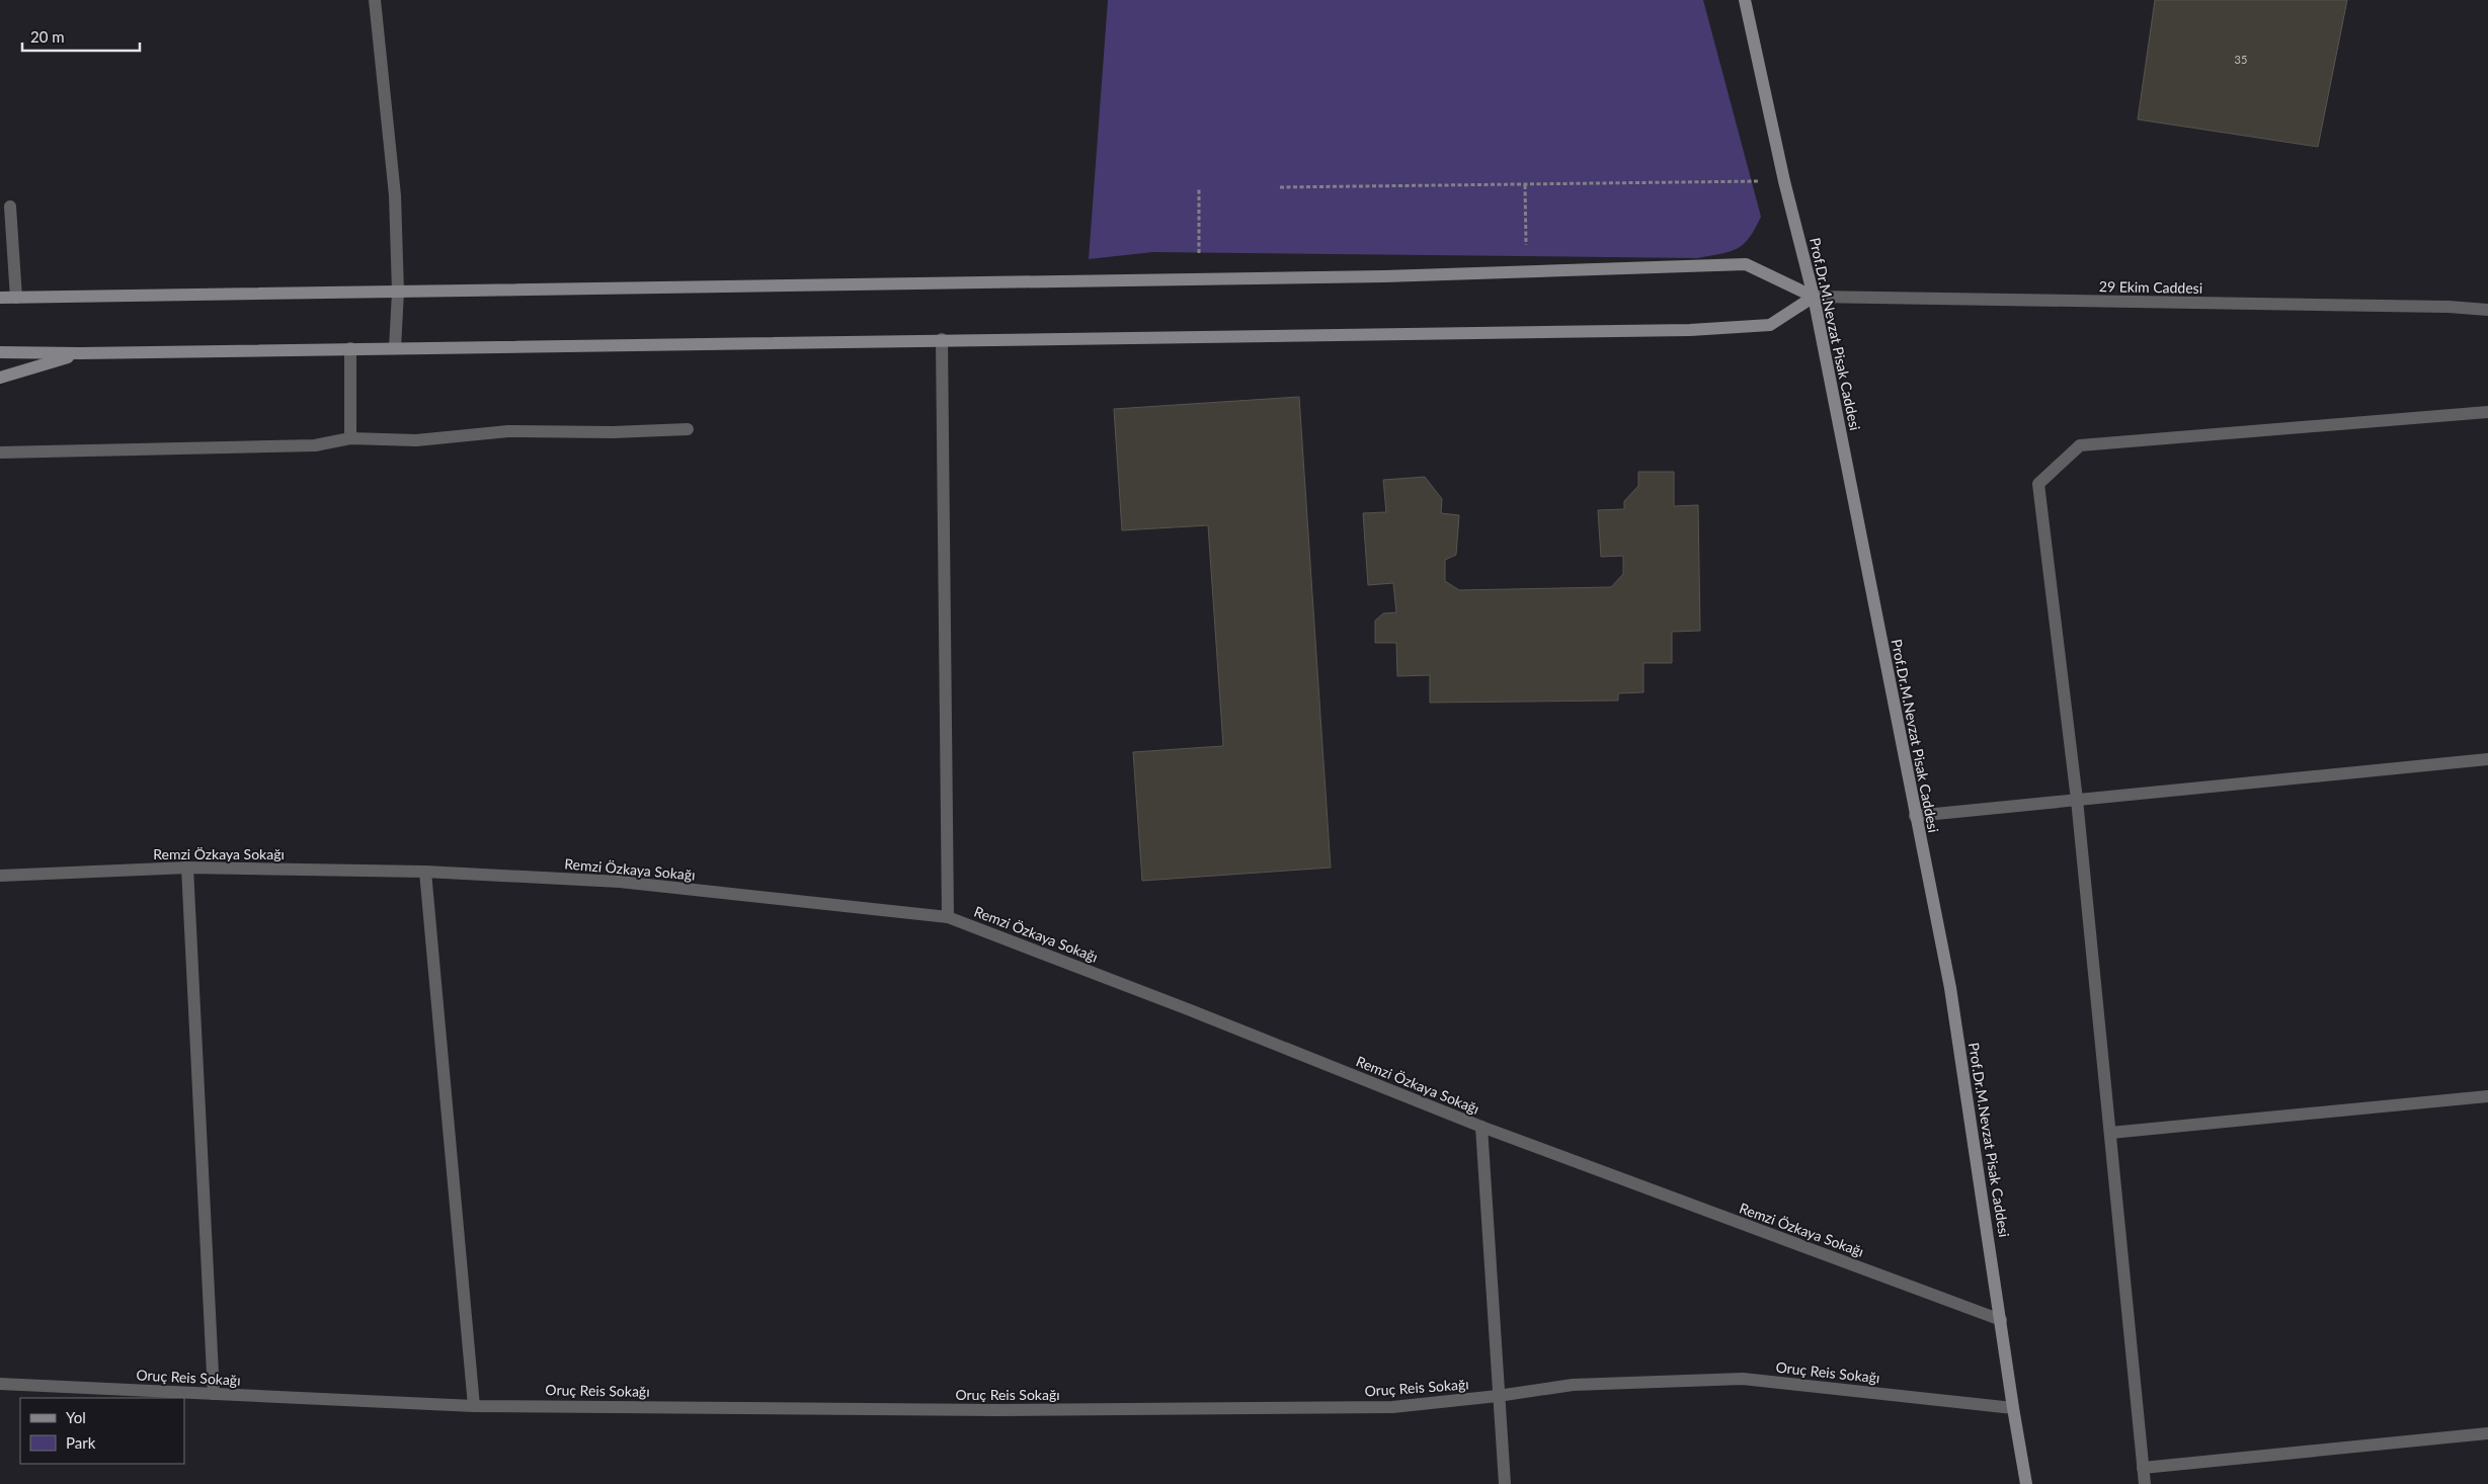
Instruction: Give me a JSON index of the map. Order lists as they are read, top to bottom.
{
  "streets": {
    "main road": ["Prof.Dr.M.Nevzat Pisak Caddesi"],
    "street": ["29 Ekim Caddesi", "Remzi Özkaya Sokağı", "Oruç Reis Sokağı"]
  },
  "crossings": [
    ["29 Ekim Caddesi", "Prof.Dr.M.Nevzat Pisak Caddesi"],
    ["Prof.Dr.M.Nevzat Pisak Caddesi", "Remzi Özkaya Sokağı"],
    ["Prof.Dr.M.Nevzat Pisak Caddesi", "Oruç Reis Sokağı"]
  ],
  "house_numbers": ["35"],
  "legend": ["Yol", "Park"],
  "scale_bar": "20 m"
}
